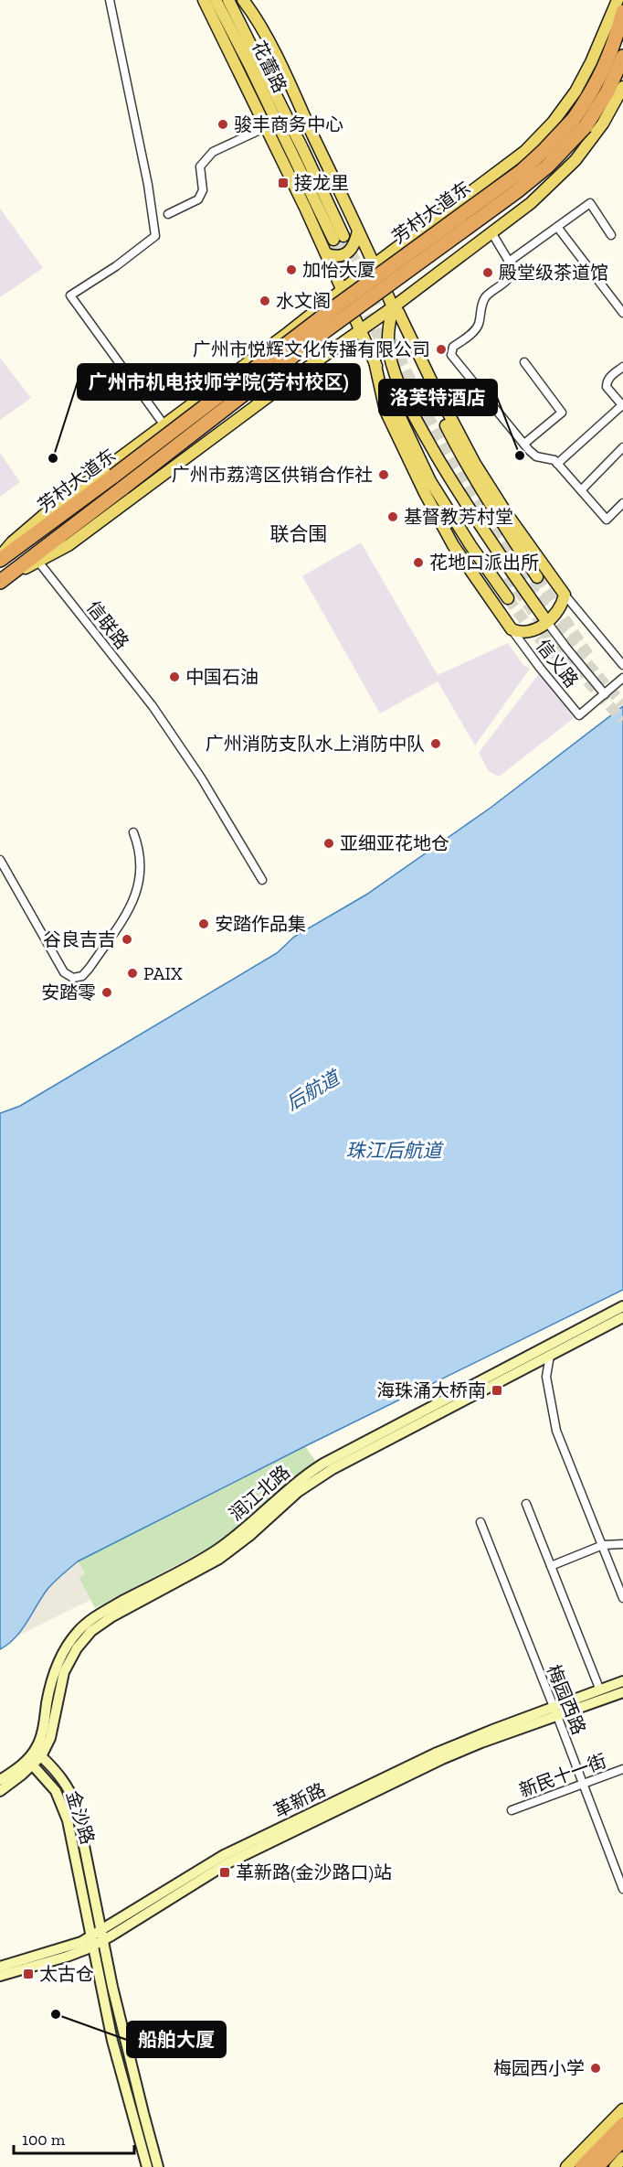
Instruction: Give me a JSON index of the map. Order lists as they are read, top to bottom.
{
  "streets": {
    "highway": ["芳村大道东"],
    "main road": [
      "花蕾路",
      "润江北路",
      "革新路",
      "金沙路"
    ],
    "street": [
      "信联路",
      "信义路",
      "梅园西路",
      "新民十一街"
    ]
  },
  "crossings": [
    ["芳村大道东", "信联路"],
    ["润江北路", "金沙路"],
    ["梅园西路", "新民十一街"],
    ["梅园西路", "革新路"],
    ["革新路", "金沙路"]
  ],
  "districts": ["联合围"],
  "water": ["后航道", "珠江后航道"],
  "places": {
    "other": [
      "骏丰商务中心",
      "加怡大厦",
      "殿堂级茶道馆",
      "水文阁",
      "广州市悦辉文化传播有限公司",
      "洛芙特酒店",
      "广州市机电技师学院(芳村校区)",
      "广州市荔湾区供销合作社",
      "基督教芳村堂",
      "花地口派出所",
      "中国石油",
      "广州消防支队水上消防中队",
      "亚细亚花地仓",
      "安踏作品集",
      "谷良吉吉",
      "PAIX",
      "安踏零",
      "船舶大厦",
      "梅园西小学"
    ],
    "transit": [
      "接龙里",
      "海珠涌大桥南",
      "革新路(金沙路口)站",
      "太古仓"
    ]
  },
  "scale_bar": "100 m"
}
